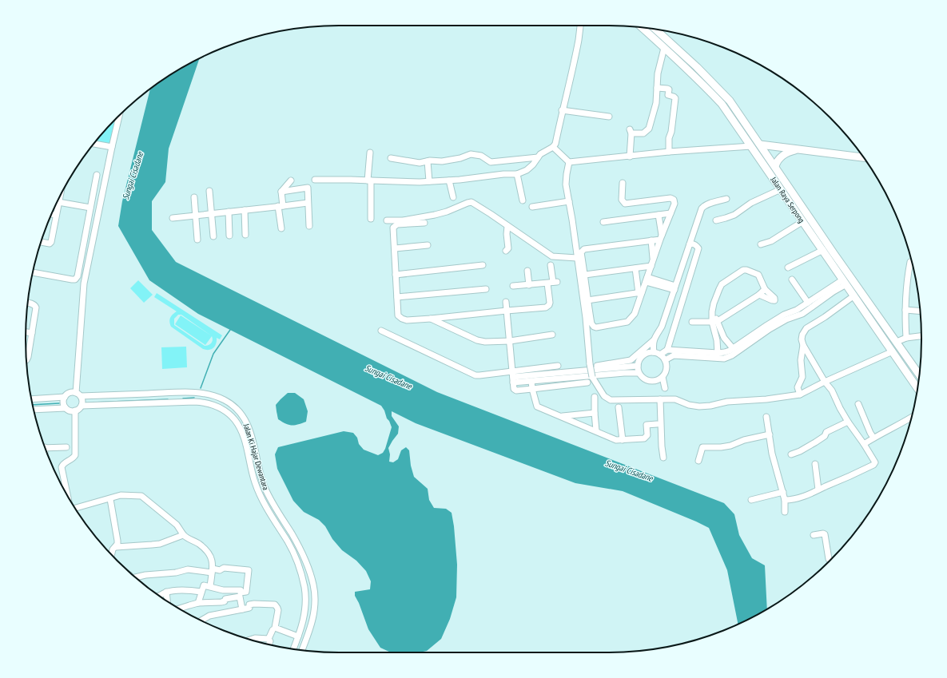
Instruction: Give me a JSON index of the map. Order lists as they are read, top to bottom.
{
  "streets": {
    "main road": ["Jalan Raya Serpong"],
    "street": ["Jalan Ki Hajar Dewantara"]
  },
  "water": ["Sungai Cisadane"]
}
